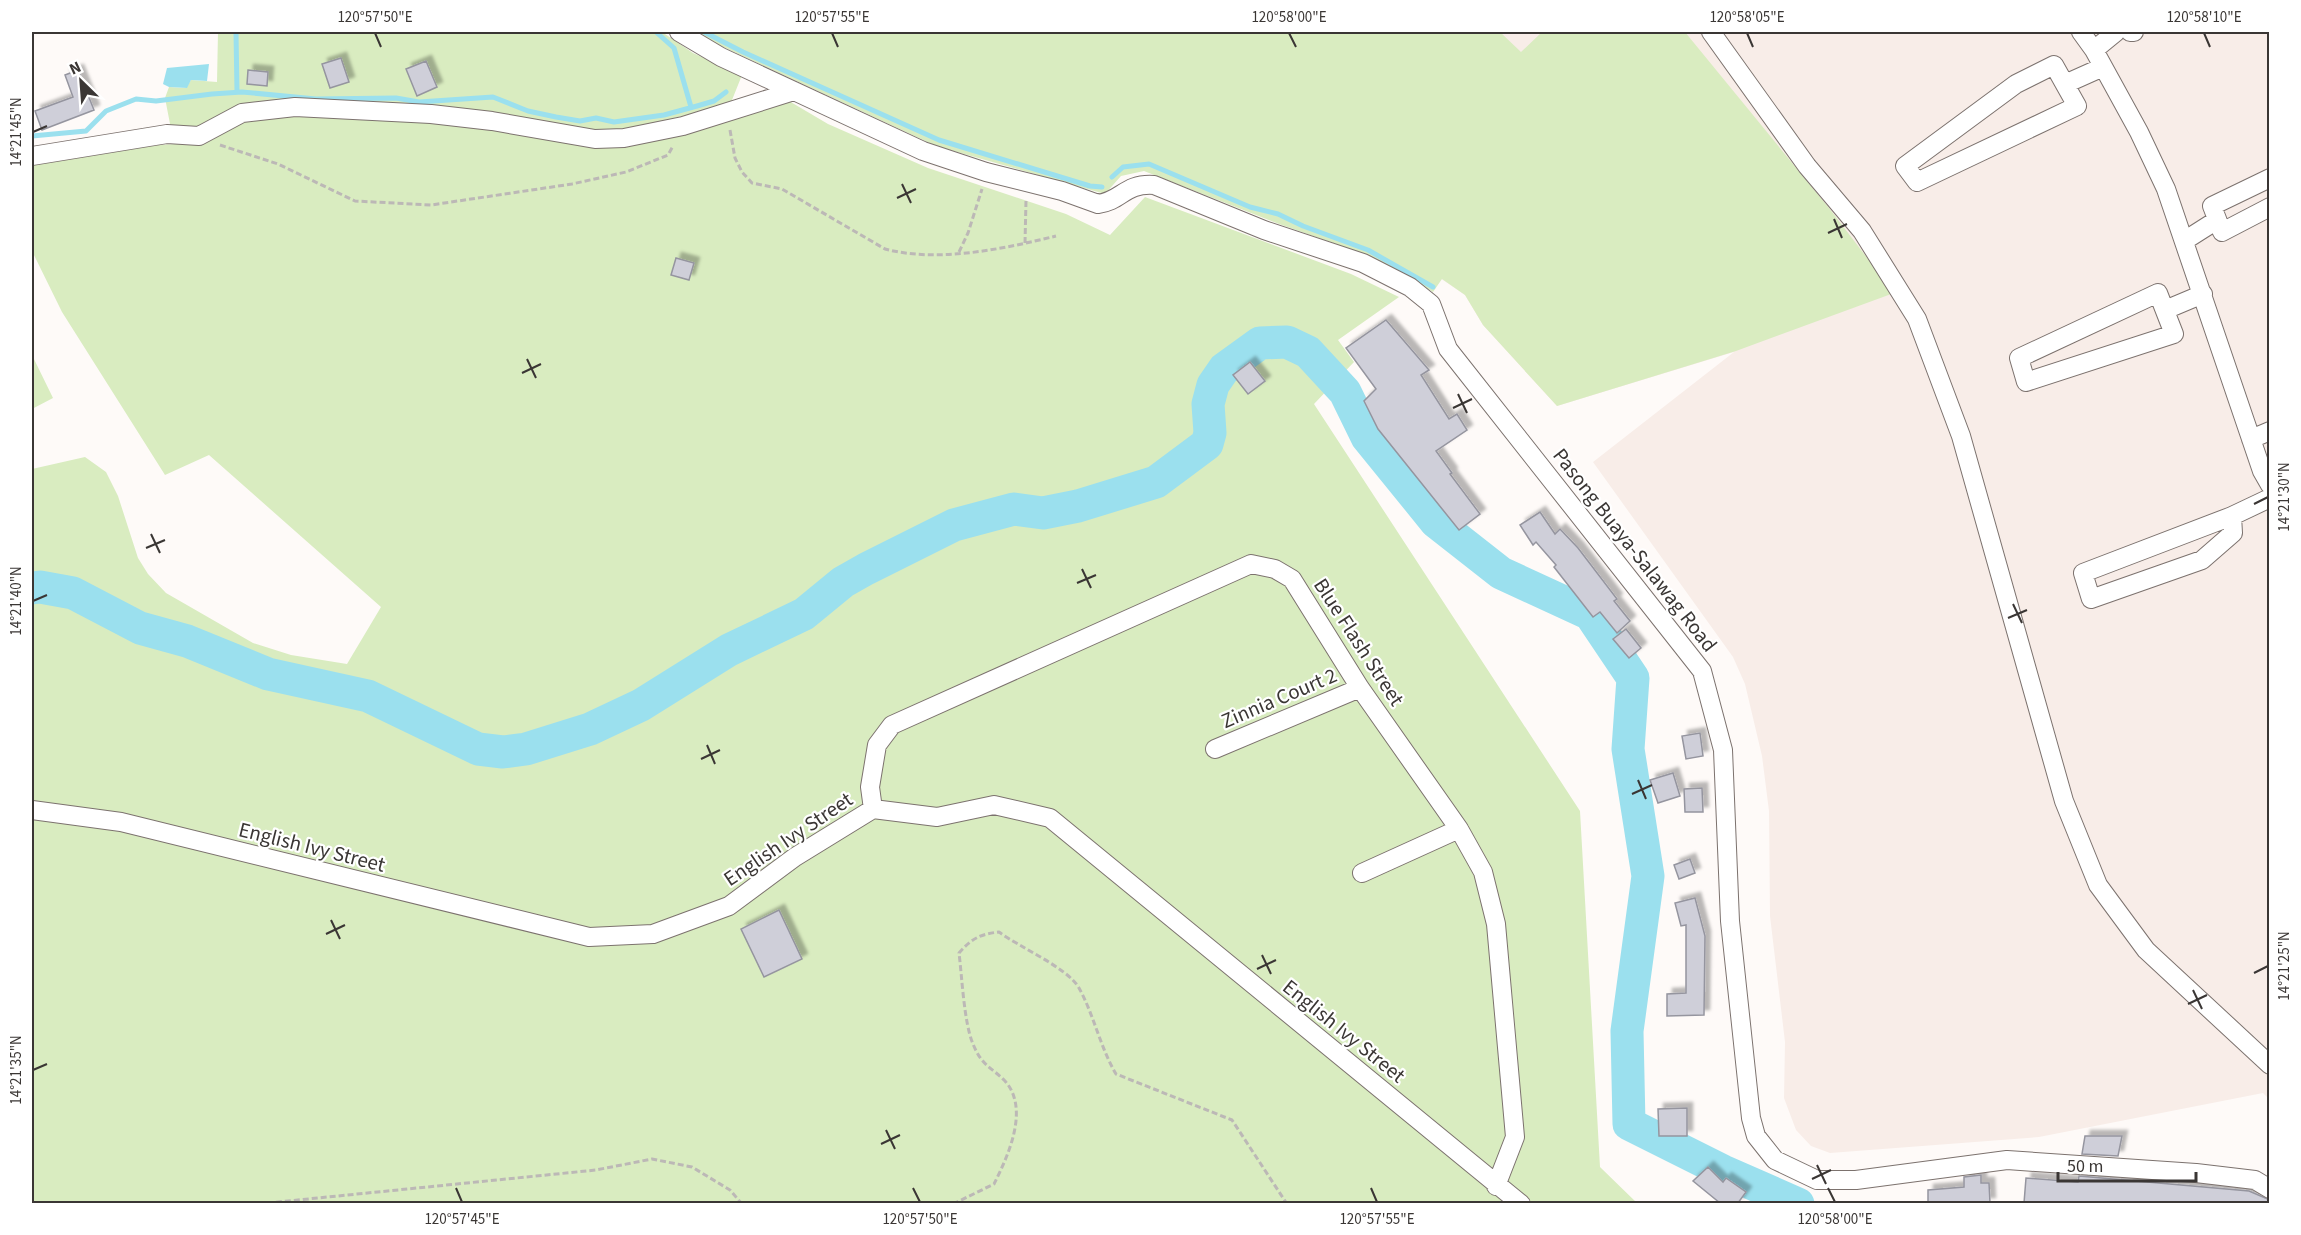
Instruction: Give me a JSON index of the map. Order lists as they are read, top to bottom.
{
  "streets": {
    "street": [
      "Pasong Buaya-Salawag Road",
      "Blue Flash Street",
      "Zinnia Court 2",
      "English Ivy Street"
    ]
  },
  "crossings": [
    ["Blue Flash Street", "Zinnia Court 2"],
    ["Blue Flash Street", "English Ivy Street"]
  ],
  "scale_bar": "50 m",
  "north": "top left",
  "coordinates": [
    "120°57'50\"E",
    "120°57'55\"E",
    "120°58'00\"E",
    "120°58'05\"E",
    "120°58'10\"E",
    "14°21'45\"N",
    "14°21'30\"N",
    "14°21'40\"N",
    "14°21'25\"N",
    "14°21'35\"N",
    "120°57'45\"E"
  ]
}
